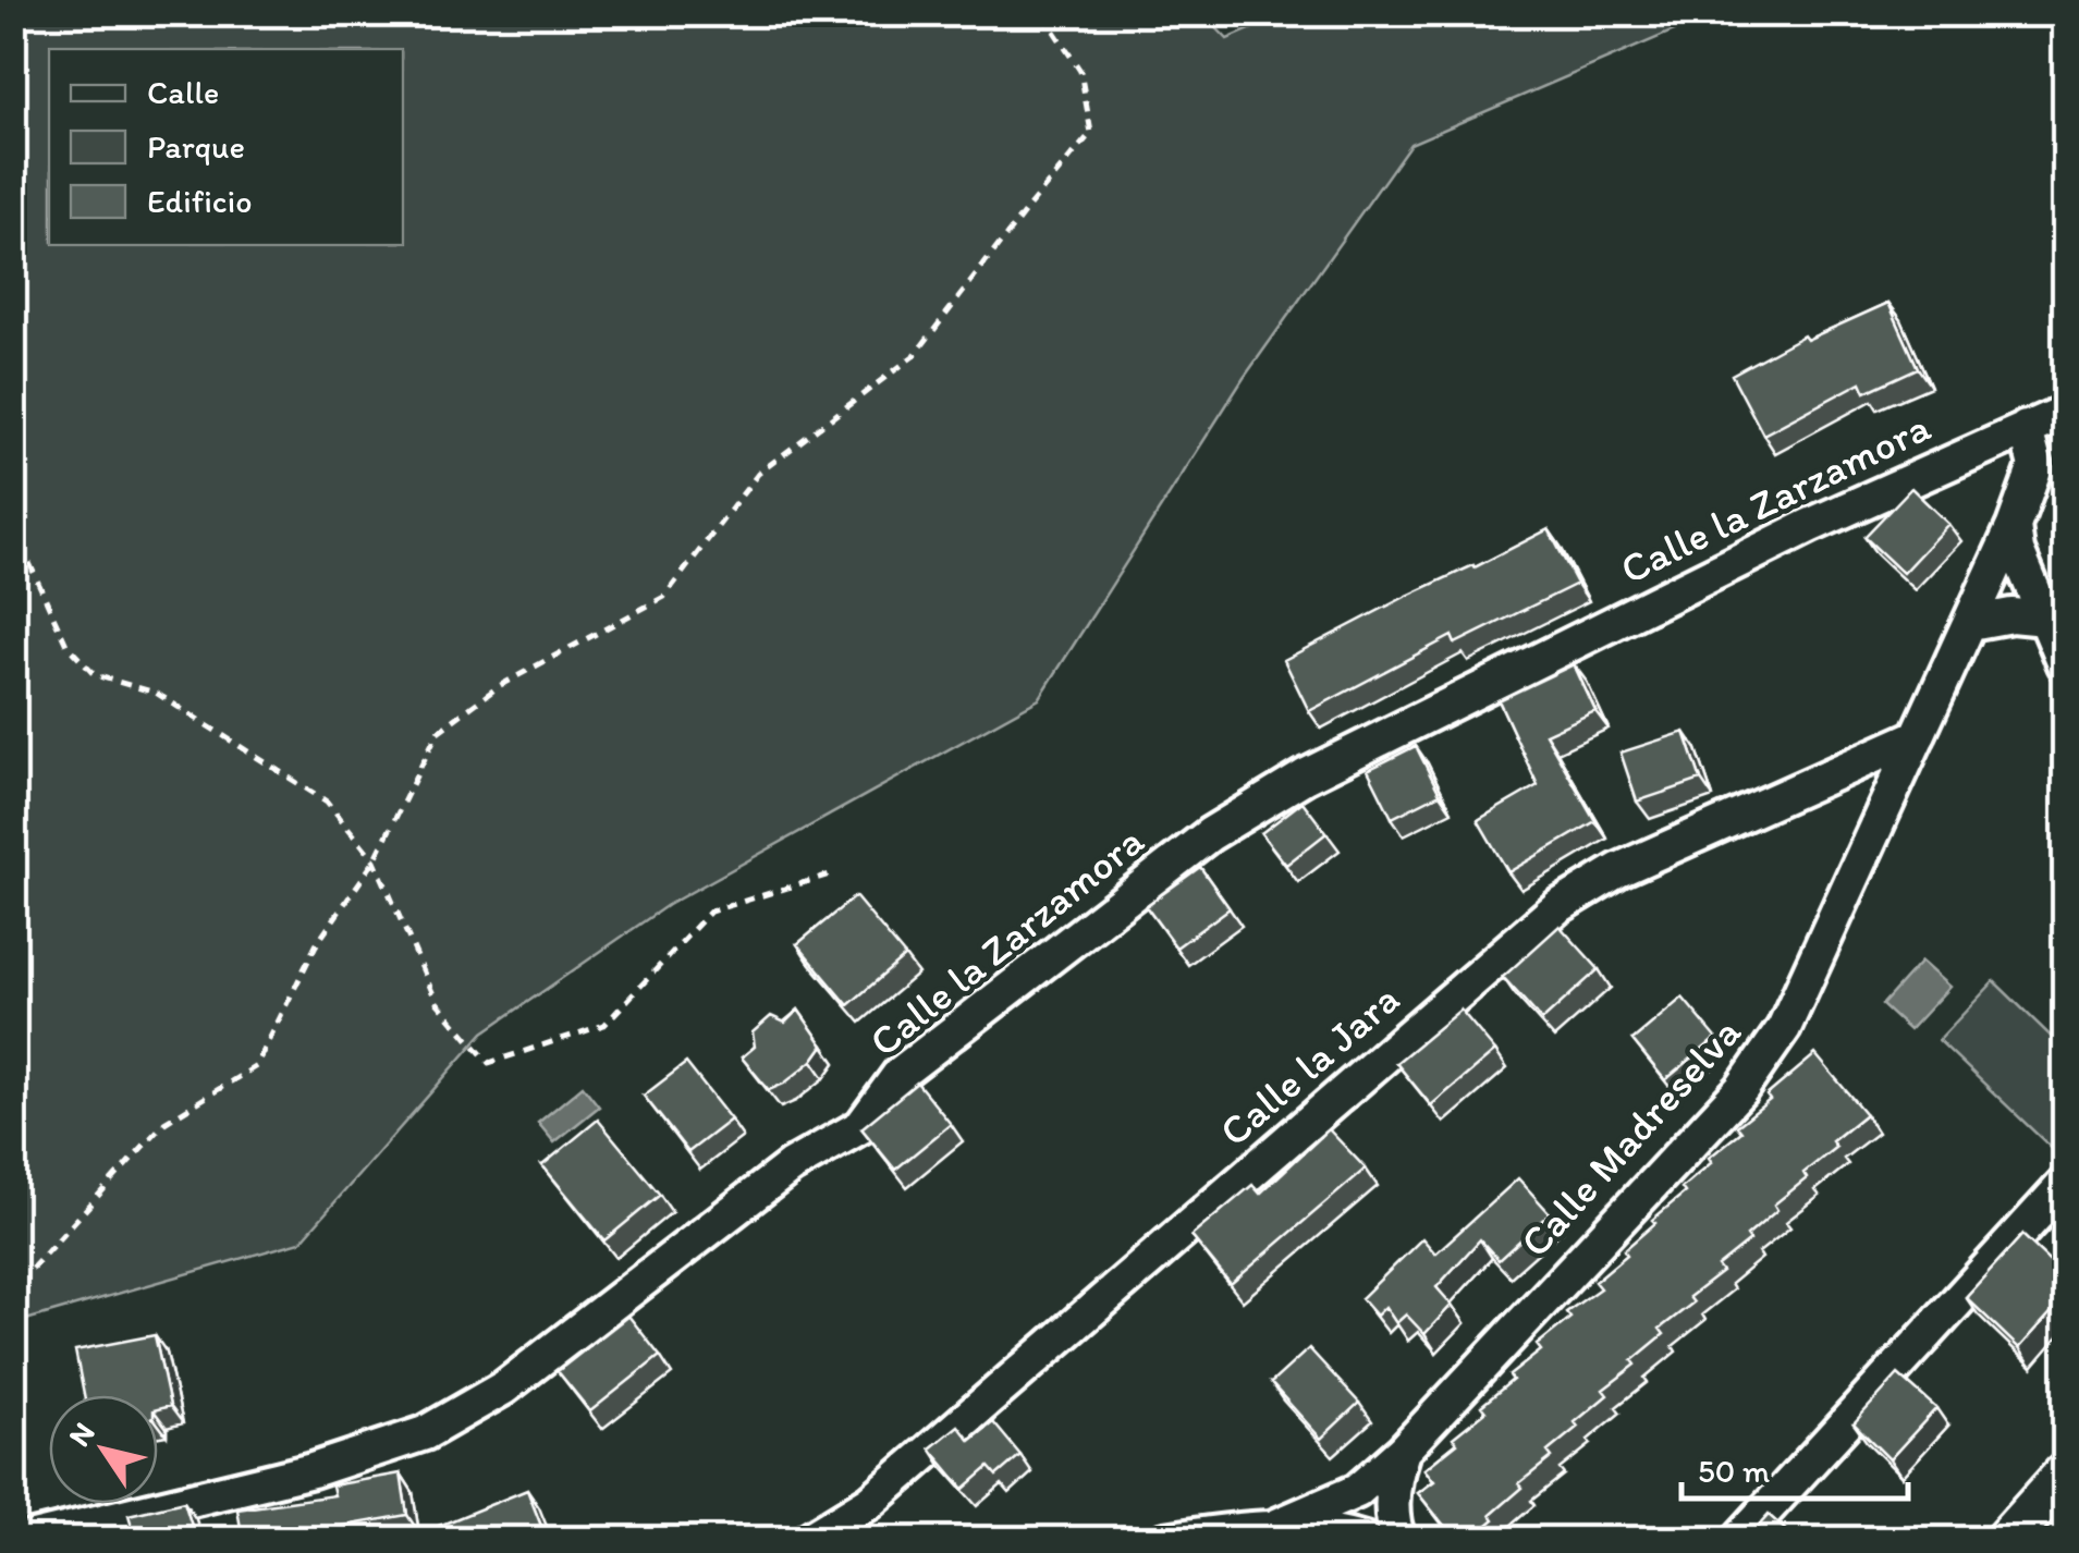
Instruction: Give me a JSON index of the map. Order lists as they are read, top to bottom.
{
  "streets": {
    "street": ["Calle la Zarzamora", "Calle la Jara", "Calle Madreselva"]
  },
  "crossings": [
    ["Calle la Zarzamora", "Calle Madreselva"],
    ["Calle la Jara", "Calle Madreselva"]
  ],
  "legend": ["Calle", "Parque", "Edificio"],
  "scale_bar": "50 m",
  "north": "top left"
}
